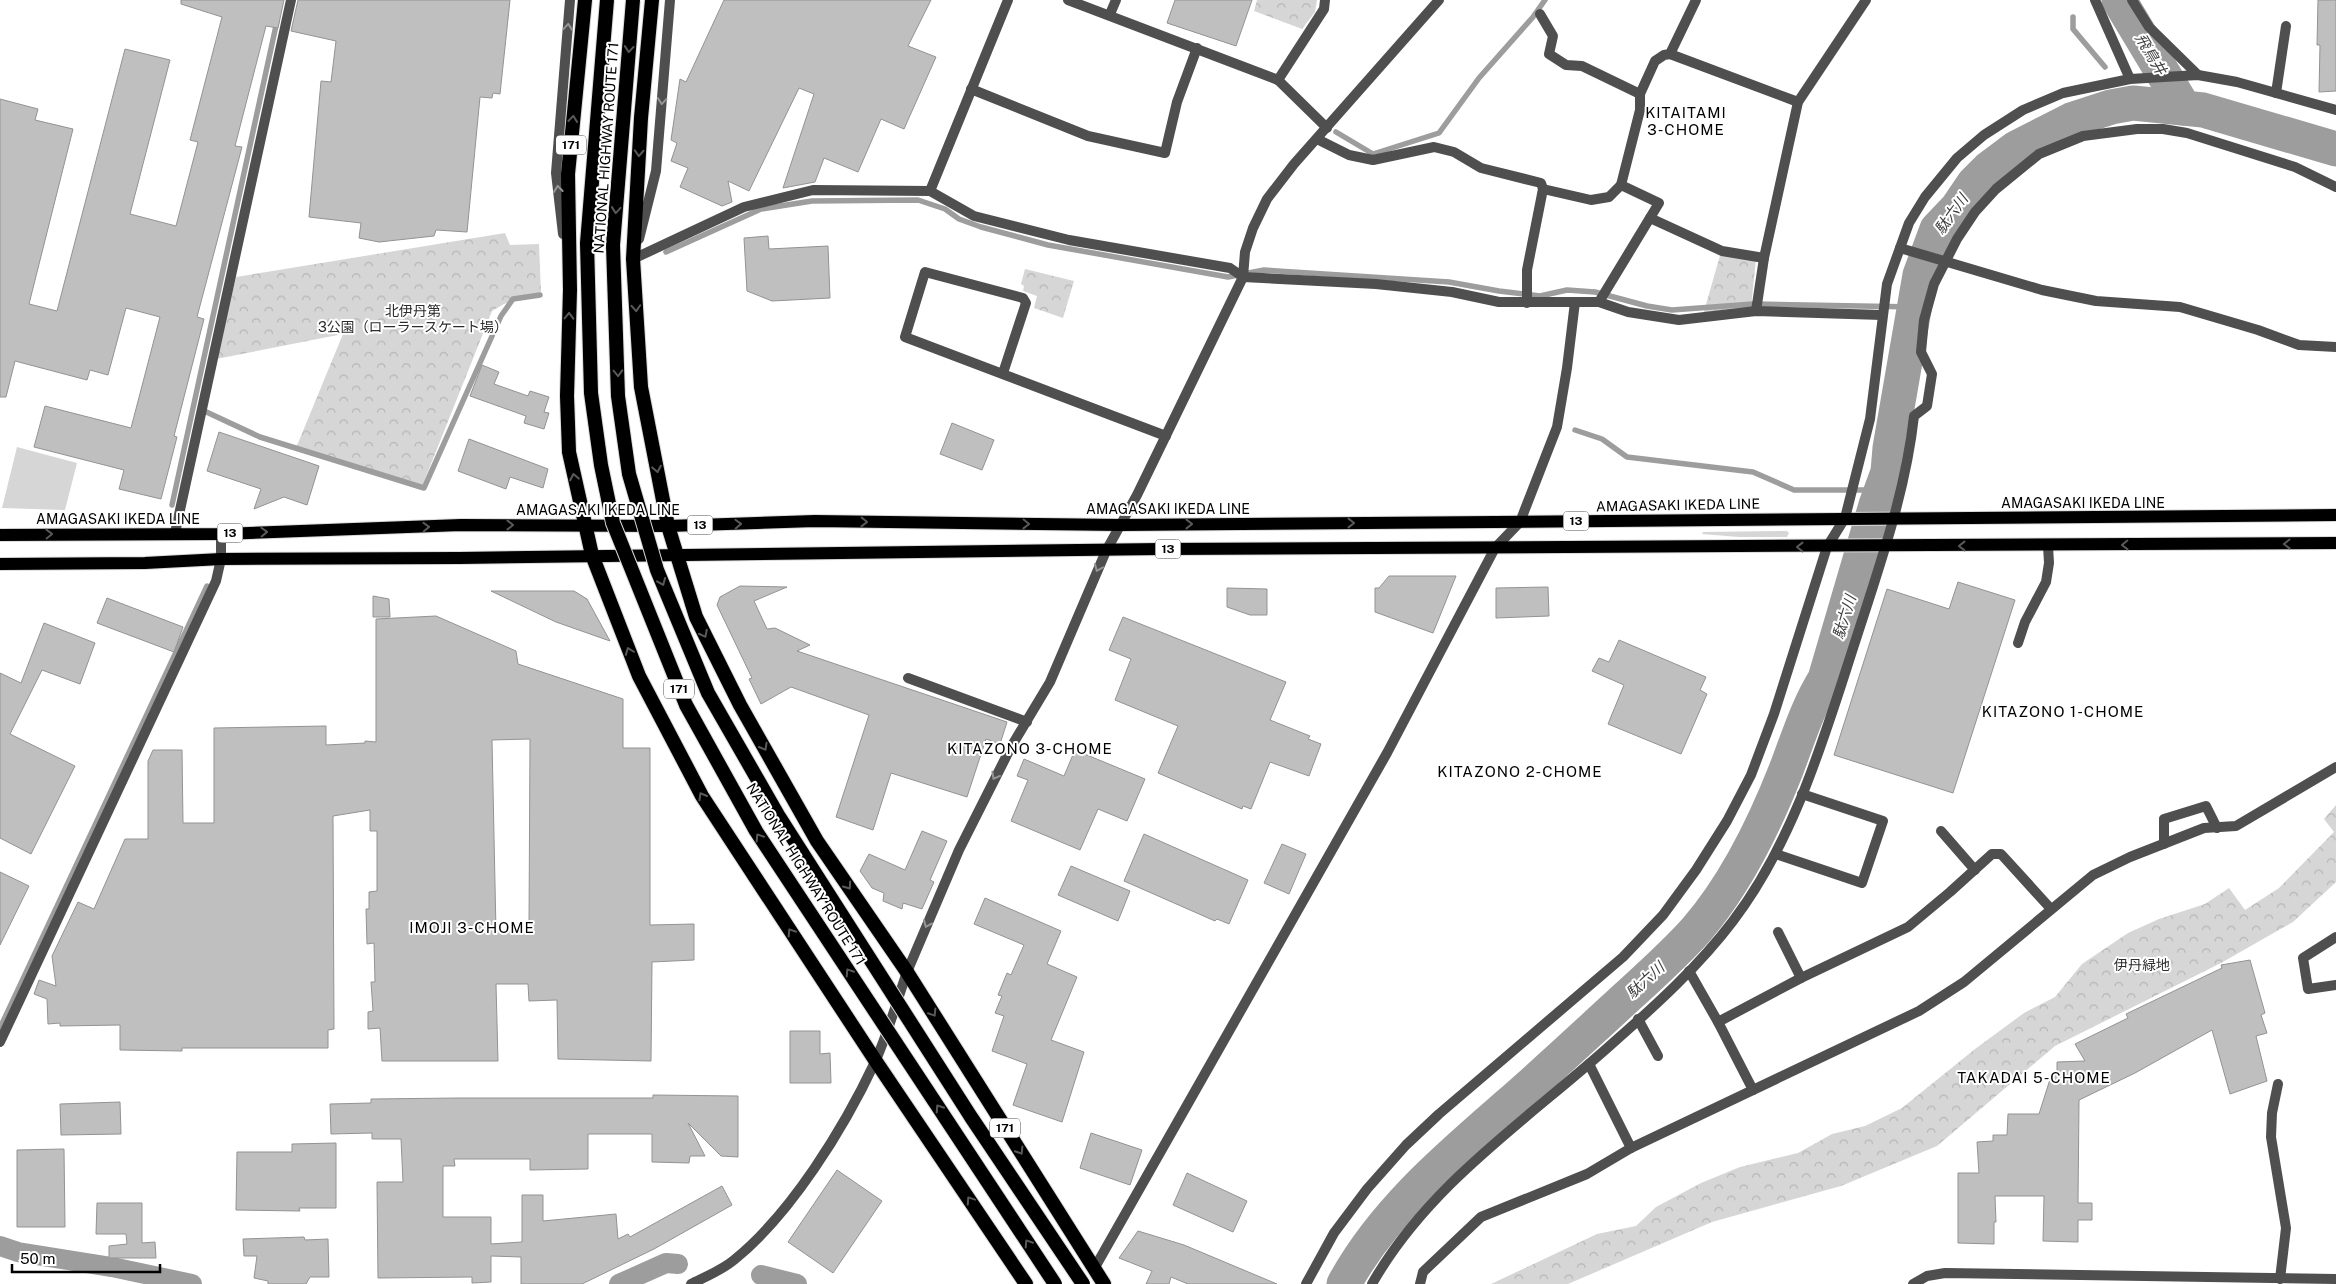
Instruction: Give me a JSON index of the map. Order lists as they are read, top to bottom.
{
  "streets": {
    "highway": ["171", "NATIONAL HIGHWAY ROUTE 171"],
    "main road": ["AMAGASAKI IKEDA LINE", "13"]
  },
  "crossings": [
    ["171", "AMAGASAKI IKEDA LINE"],
    ["171", "13"]
  ],
  "districts": [
    "KITAITAMI 3-CHOME",
    "KITAZONO 1-CHOME",
    "KITAZONO 3-CHOME",
    "KITAZONO 2-CHOME",
    "IMOJI 3-CHOME",
    "TAKADAI 5-CHOME"
  ],
  "water": ["飛鳥井", "駄六川"],
  "parks": ["北伊丹第 3公園（ローラースケート場）", "伊丹緑地"],
  "scale_bar": "50 m"
}
